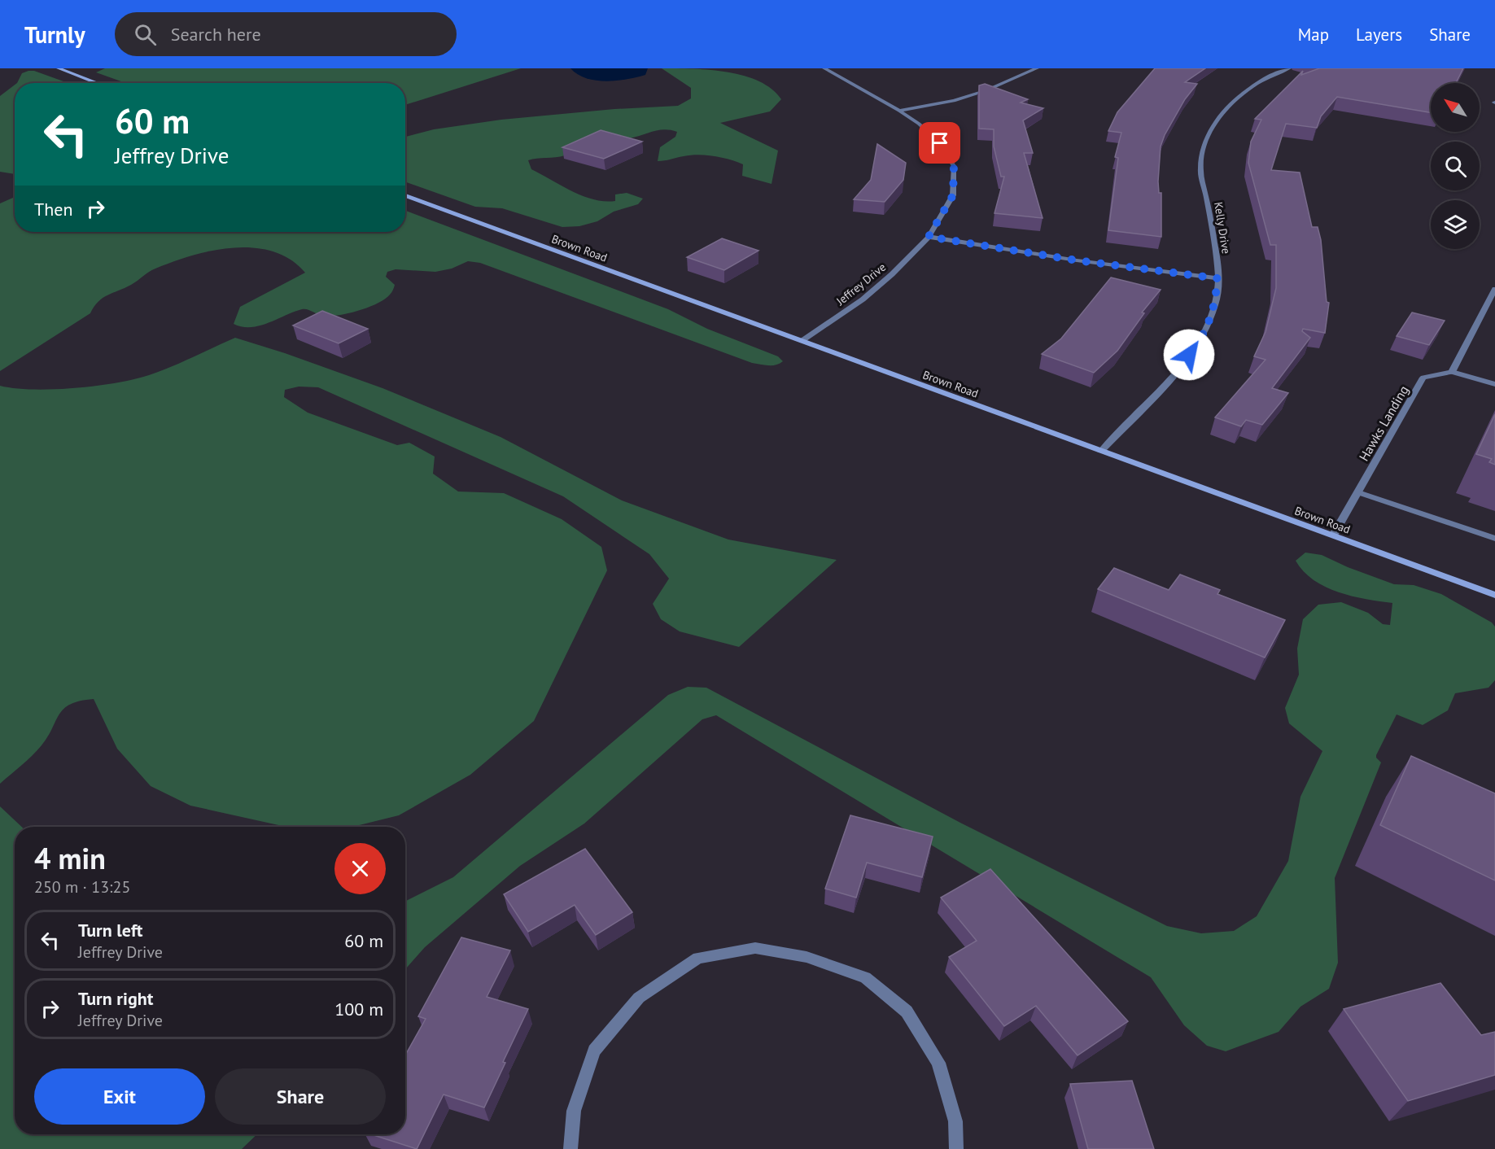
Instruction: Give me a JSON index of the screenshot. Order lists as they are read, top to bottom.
{
  "streets": {
    "street": [
      "Kelly Drive",
      "Brown Road",
      "Jeffrey Drive",
      "Hawks Landing"
    ]
  },
  "crossings": [
    ["Kelly Drive", "Brown Road"],
    ["Brown Road", "Jeffrey Drive"],
    ["Brown Road", "Hawks Landing"]
  ],
  "north": "top left",
  "page": {
    "header": "Turnly",
    "search": "Search here",
    "nav": ["Map", "Layers", "Share"],
    "turn": ["60 m", "Jeffrey Drive"],
    "then": "Then",
    "heading": ["4 min", "250 m · 13:25"],
    "list": [
      {
        "name": "Turn left",
        "note": "Jeffrey Drive",
        "value": "60 m"
      },
      {
        "name": "Turn right",
        "note": "Jeffrey Drive",
        "value": "100 m"
      }
    ],
    "buttons": ["Exit", "Share"]
  }
}
